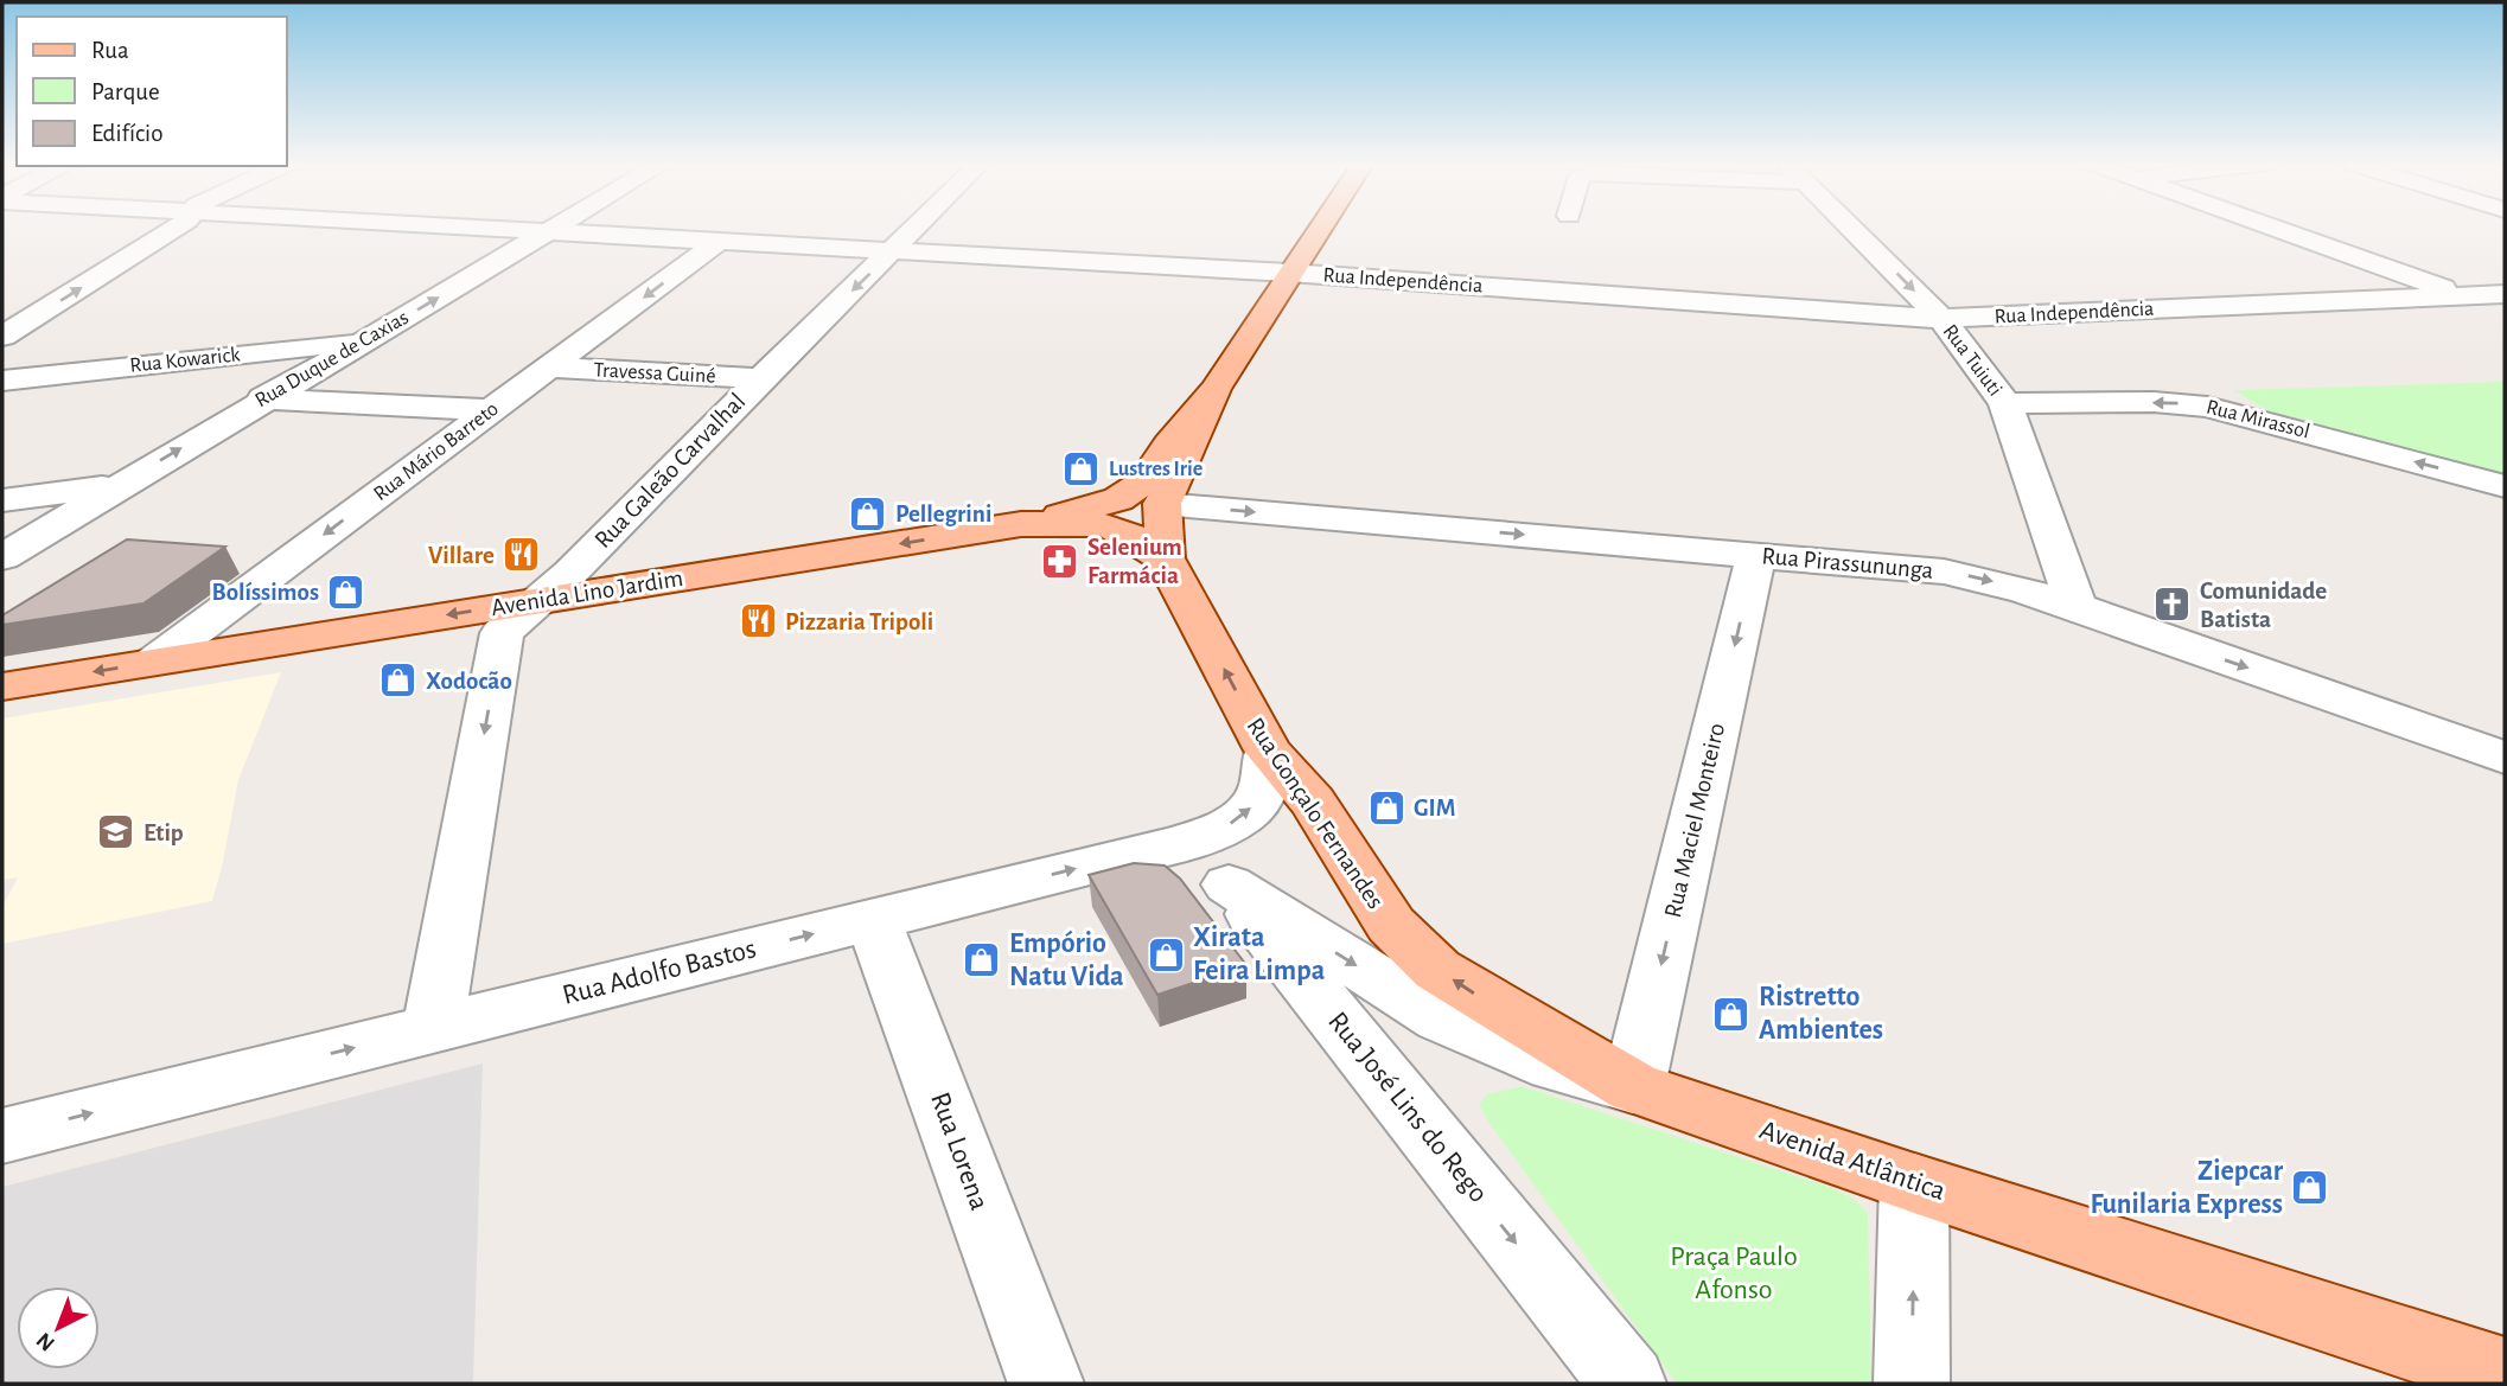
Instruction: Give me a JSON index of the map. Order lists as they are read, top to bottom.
{
  "streets": {
    "main road": ["Avenida Lino Jardim", "Rua Gonçalo Fernandes", "Avenida Atlântica"],
    "street": [
      "Rua Independência",
      "Rua Duque de Caxias",
      "Rua Kowarick",
      "Rua Tuiuti",
      "Travessa Guiné",
      "Rua Mirassol",
      "Rua Mário Barreto",
      "Rua Galeão Carvalhal",
      "Rua Pirassununga",
      "Rua Maciel Monteiro",
      "Rua Adolfo Bastos",
      "Rua José Lins do Rego",
      "Rua Lorena"
    ]
  },
  "crossings": [
    ["Rua Independência", "Rua Duque de Caxias"],
    ["Rua Independência", "Rua Tuiuti"],
    ["Rua Independência", "Rua Mário Barreto"],
    ["Rua Independência", "Rua Galeão Carvalhal"],
    ["Rua Independência", "Rua Gonçalo Fernandes"],
    ["Rua Duque de Caxias", "Rua Kowarick"],
    ["Rua Tuiuti", "Rua Mirassol"],
    ["Rua Tuiuti", "Rua Pirassununga"],
    ["Travessa Guiné", "Rua Mário Barreto"],
    ["Travessa Guiné", "Rua Galeão Carvalhal"],
    ["Rua Mário Barreto", "Avenida Lino Jardim"],
    ["Rua Galeão Carvalhal", "Avenida Lino Jardim"],
    ["Rua Galeão Carvalhal", "Rua Adolfo Bastos"],
    ["Rua Pirassununga", "Rua Gonçalo Fernandes"],
    ["Rua Pirassununga", "Rua Maciel Monteiro"],
    ["Avenida Lino Jardim", "Rua Gonçalo Fernandes"],
    ["Rua Gonçalo Fernandes", "Rua Maciel Monteiro"],
    ["Rua Gonçalo Fernandes", "Rua Adolfo Bastos"],
    ["Rua Gonçalo Fernandes", "Avenida Atlântica"],
    ["Rua Maciel Monteiro", "Avenida Atlântica"],
    ["Rua Adolfo Bastos", "Rua José Lins do Rego"],
    ["Rua Adolfo Bastos", "Rua Lorena"],
    ["Rua José Lins do Rego", "Avenida Atlântica"]
  ],
  "one_way": [
    "Rua Galeão Carvalhal",
    "Rua Pirassununga",
    "Avenida Lino Jardim",
    "Rua Gonçalo Fernandes",
    "Rua Maciel Monteiro",
    "Rua Adolfo Bastos",
    "Rua José Lins do Rego"
  ],
  "parks": ["Praça Paulo Afonso"],
  "places": {
    "shop": [
      "Lustres Irie",
      "Pellegrini",
      "Bolíssimos",
      "Xodocão",
      "GIM",
      "Xirata Feira Limpa",
      "Empório Natu Vida",
      "Ristretto Ambientes",
      "Ziepcar Funilaria Express"
    ],
    "restaurant": ["Villare", "Pizzaria Tripoli"],
    "pharmacy": ["Selenium Farmácia"],
    "church": ["Comunidade Batista"],
    "school or university": ["Etip"]
  },
  "legend": ["Rua", "Parque", "Edifício"],
  "north": "bottom left"
}
